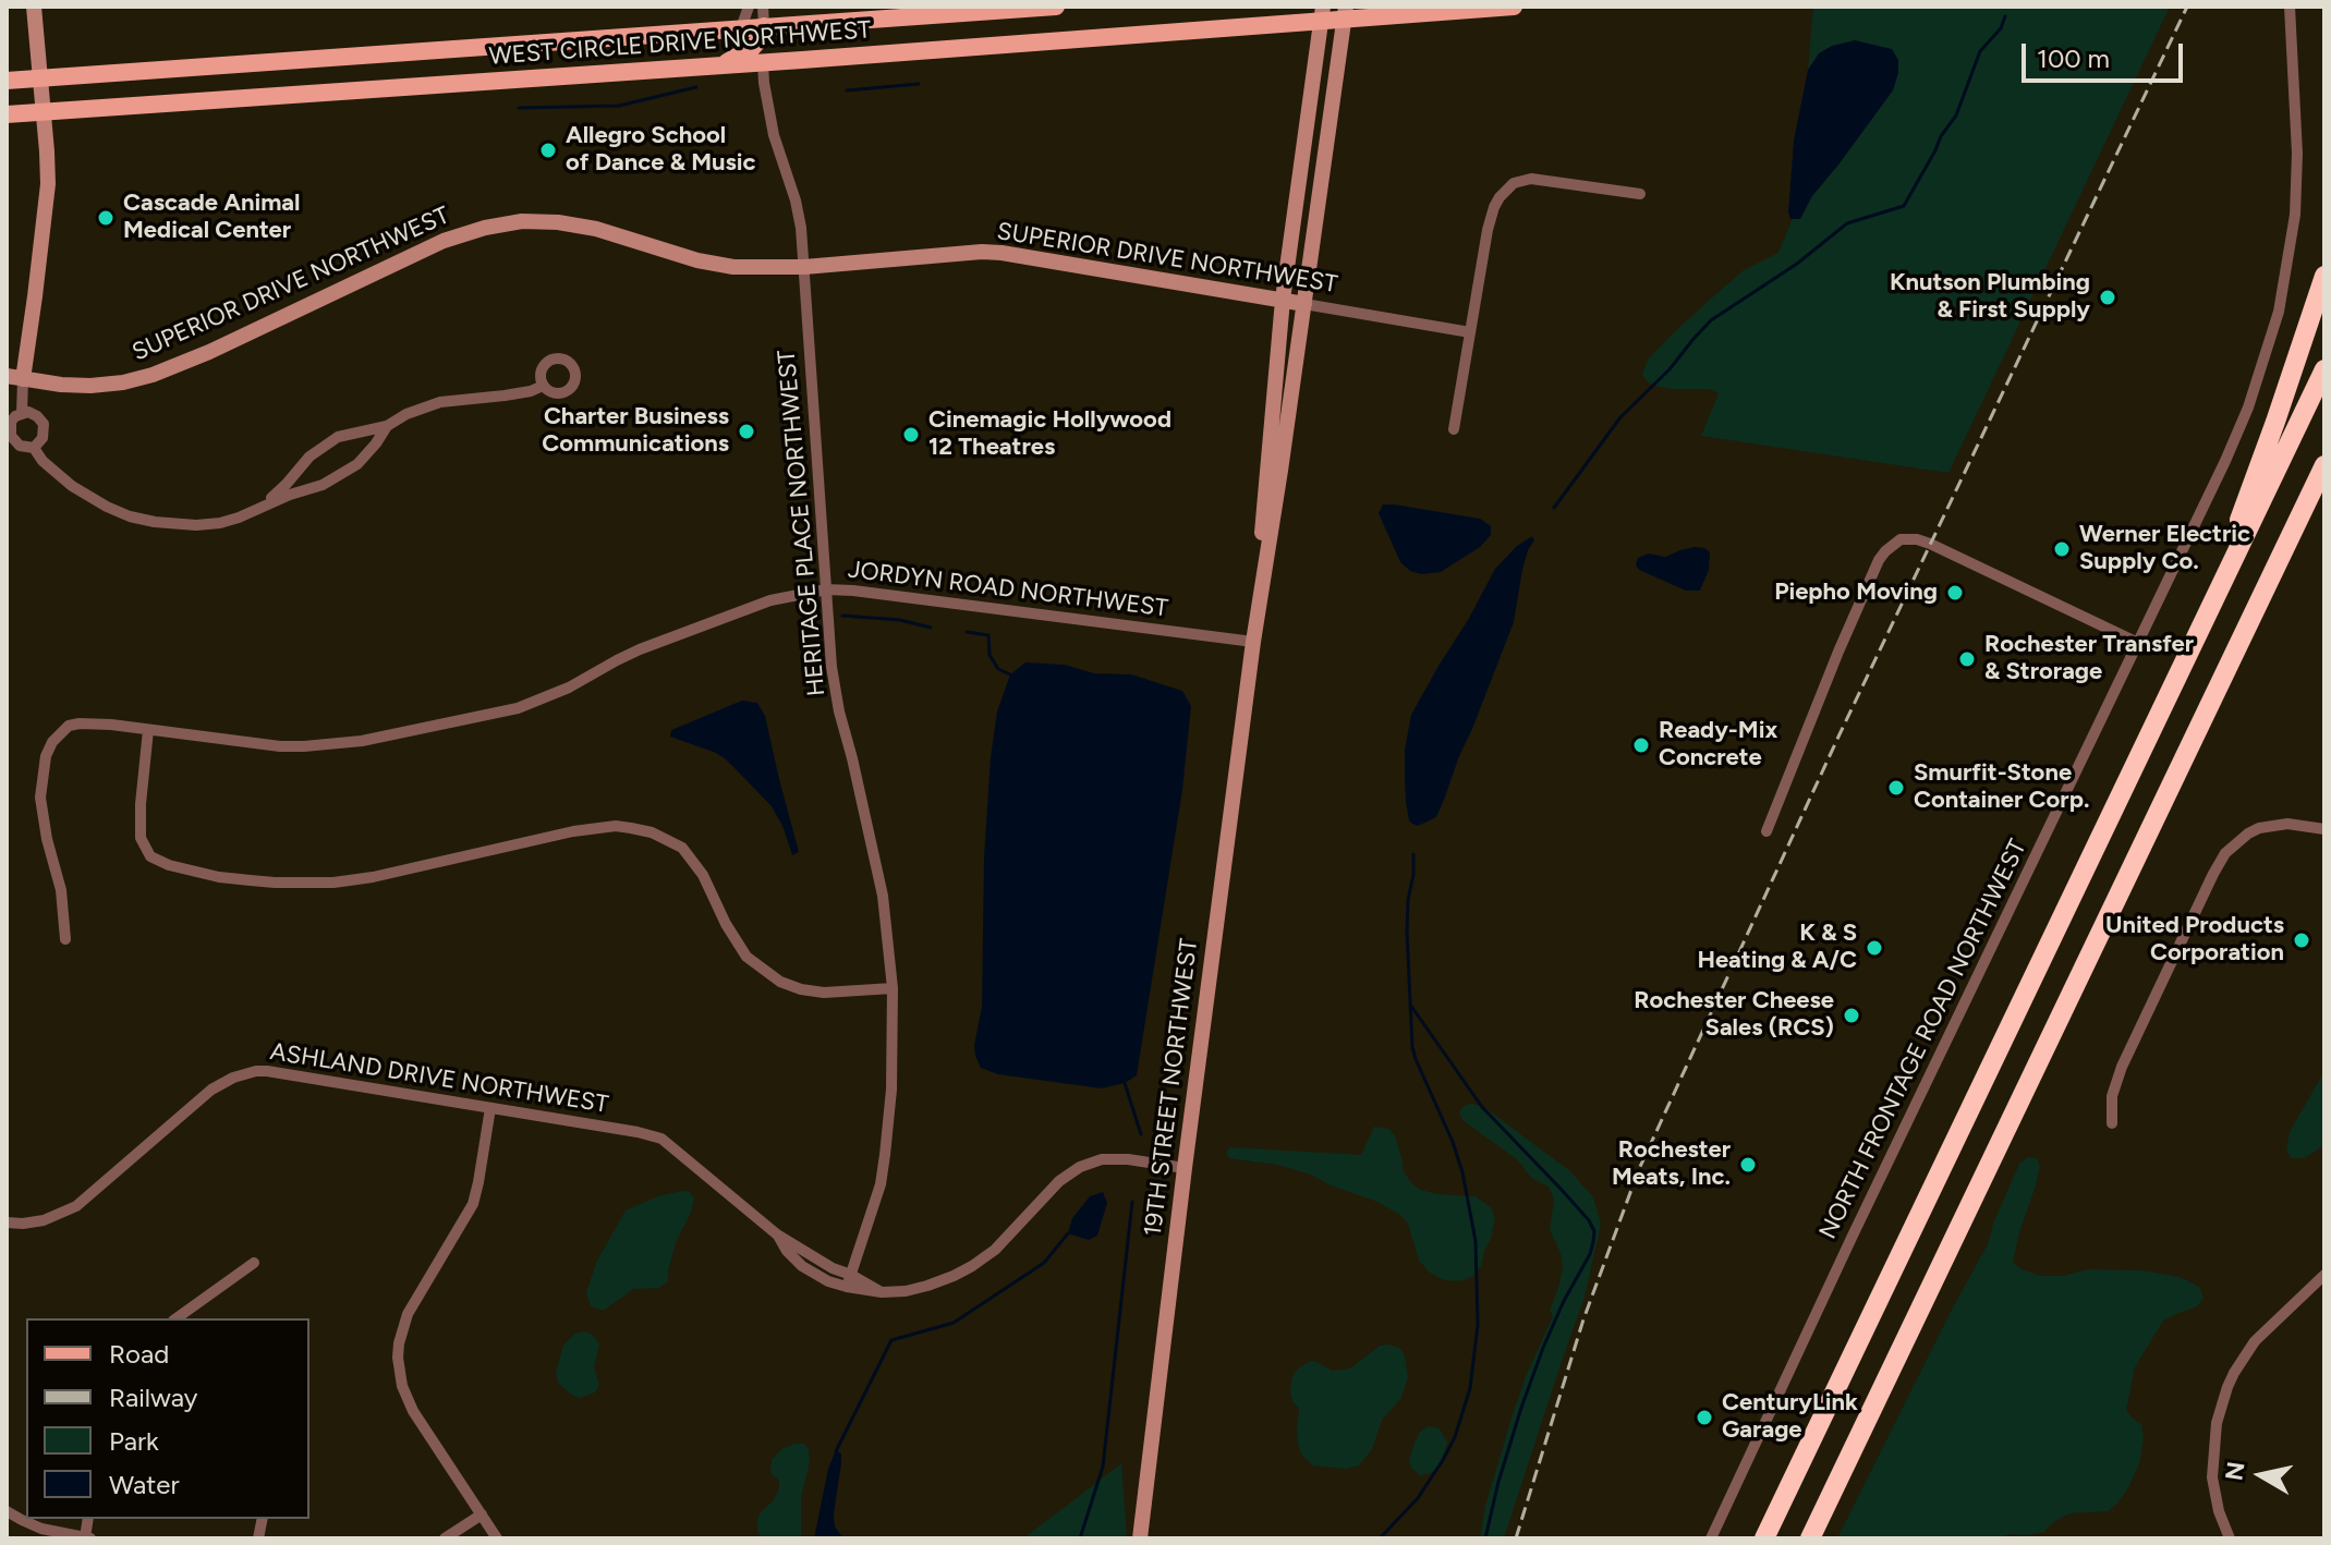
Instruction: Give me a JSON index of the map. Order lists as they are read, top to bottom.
{
  "streets": {
    "main road": ["WEST CIRCLE DRIVE NORTHWEST"],
    "street": [
      "SUPERIOR DRIVE NORTHWEST",
      "HERITAGE PLACE NORTHWEST",
      "JORDYN ROAD NORTHWEST",
      "NORTH FRONTAGE ROAD NORTHWEST",
      "ASHLAND DRIVE NORTHWEST",
      "19TH STREET NORTHWEST"
    ]
  },
  "crossings": [
    ["WEST CIRCLE DRIVE NORTHWEST", "HERITAGE PLACE NORTHWEST"],
    ["WEST CIRCLE DRIVE NORTHWEST", "19TH STREET NORTHWEST"],
    ["SUPERIOR DRIVE NORTHWEST", "HERITAGE PLACE NORTHWEST"],
    ["SUPERIOR DRIVE NORTHWEST", "19TH STREET NORTHWEST"],
    ["HERITAGE PLACE NORTHWEST", "JORDYN ROAD NORTHWEST"],
    ["HERITAGE PLACE NORTHWEST", "ASHLAND DRIVE NORTHWEST"],
    ["JORDYN ROAD NORTHWEST", "19TH STREET NORTHWEST"],
    ["ASHLAND DRIVE NORTHWEST", "19TH STREET NORTHWEST"]
  ],
  "places": [
    "Allegro School of Dance & Music",
    "Cascade Animal Medical Center",
    "Knutson Plumbing & First Supply",
    "Charter Business Communications",
    "Cinemagic Hollywood 12 Theatres",
    "Werner Electric Supply Co.",
    "Piepho Moving",
    "Rochester Transfer & Strorage",
    "Ready-Mix Concrete",
    "Smurfit-Stone Container Corp.",
    "United Products Corporation",
    "K & S Heating & A/C",
    "Rochester Cheese Sales (RCS)",
    "Rochester Meats, Inc.",
    "CenturyLink Garage"
  ],
  "legend": [
    "Road",
    "Railway",
    "Park",
    "Water"
  ],
  "scale_bar": "100 m",
  "north": "left"
}
